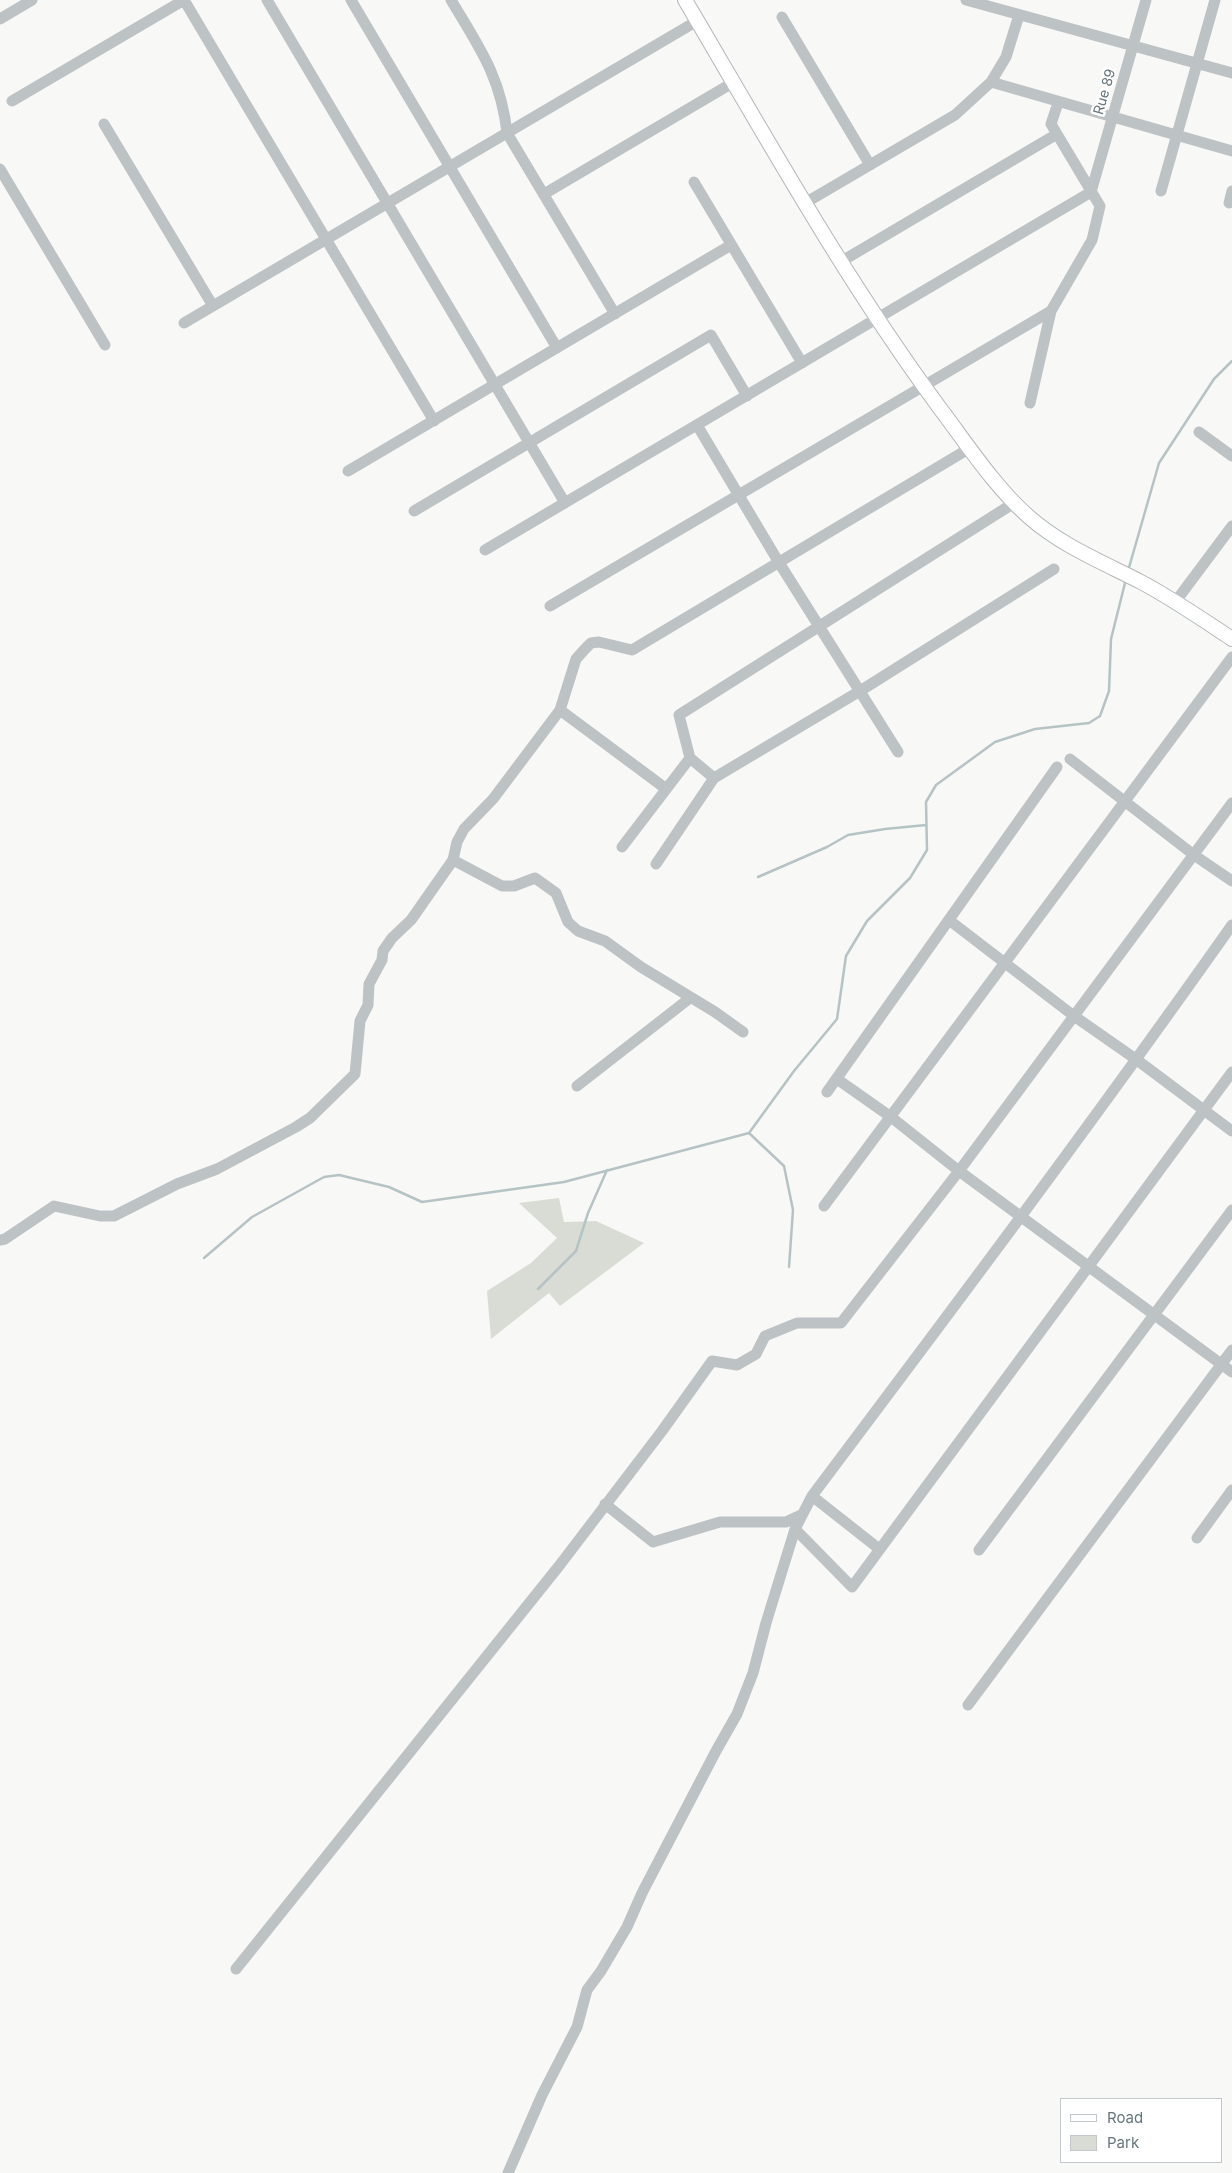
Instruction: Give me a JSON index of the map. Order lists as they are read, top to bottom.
{
  "streets": {
    "street": ["Rue 89"]
  },
  "legend": ["Road", "Park"]
}
